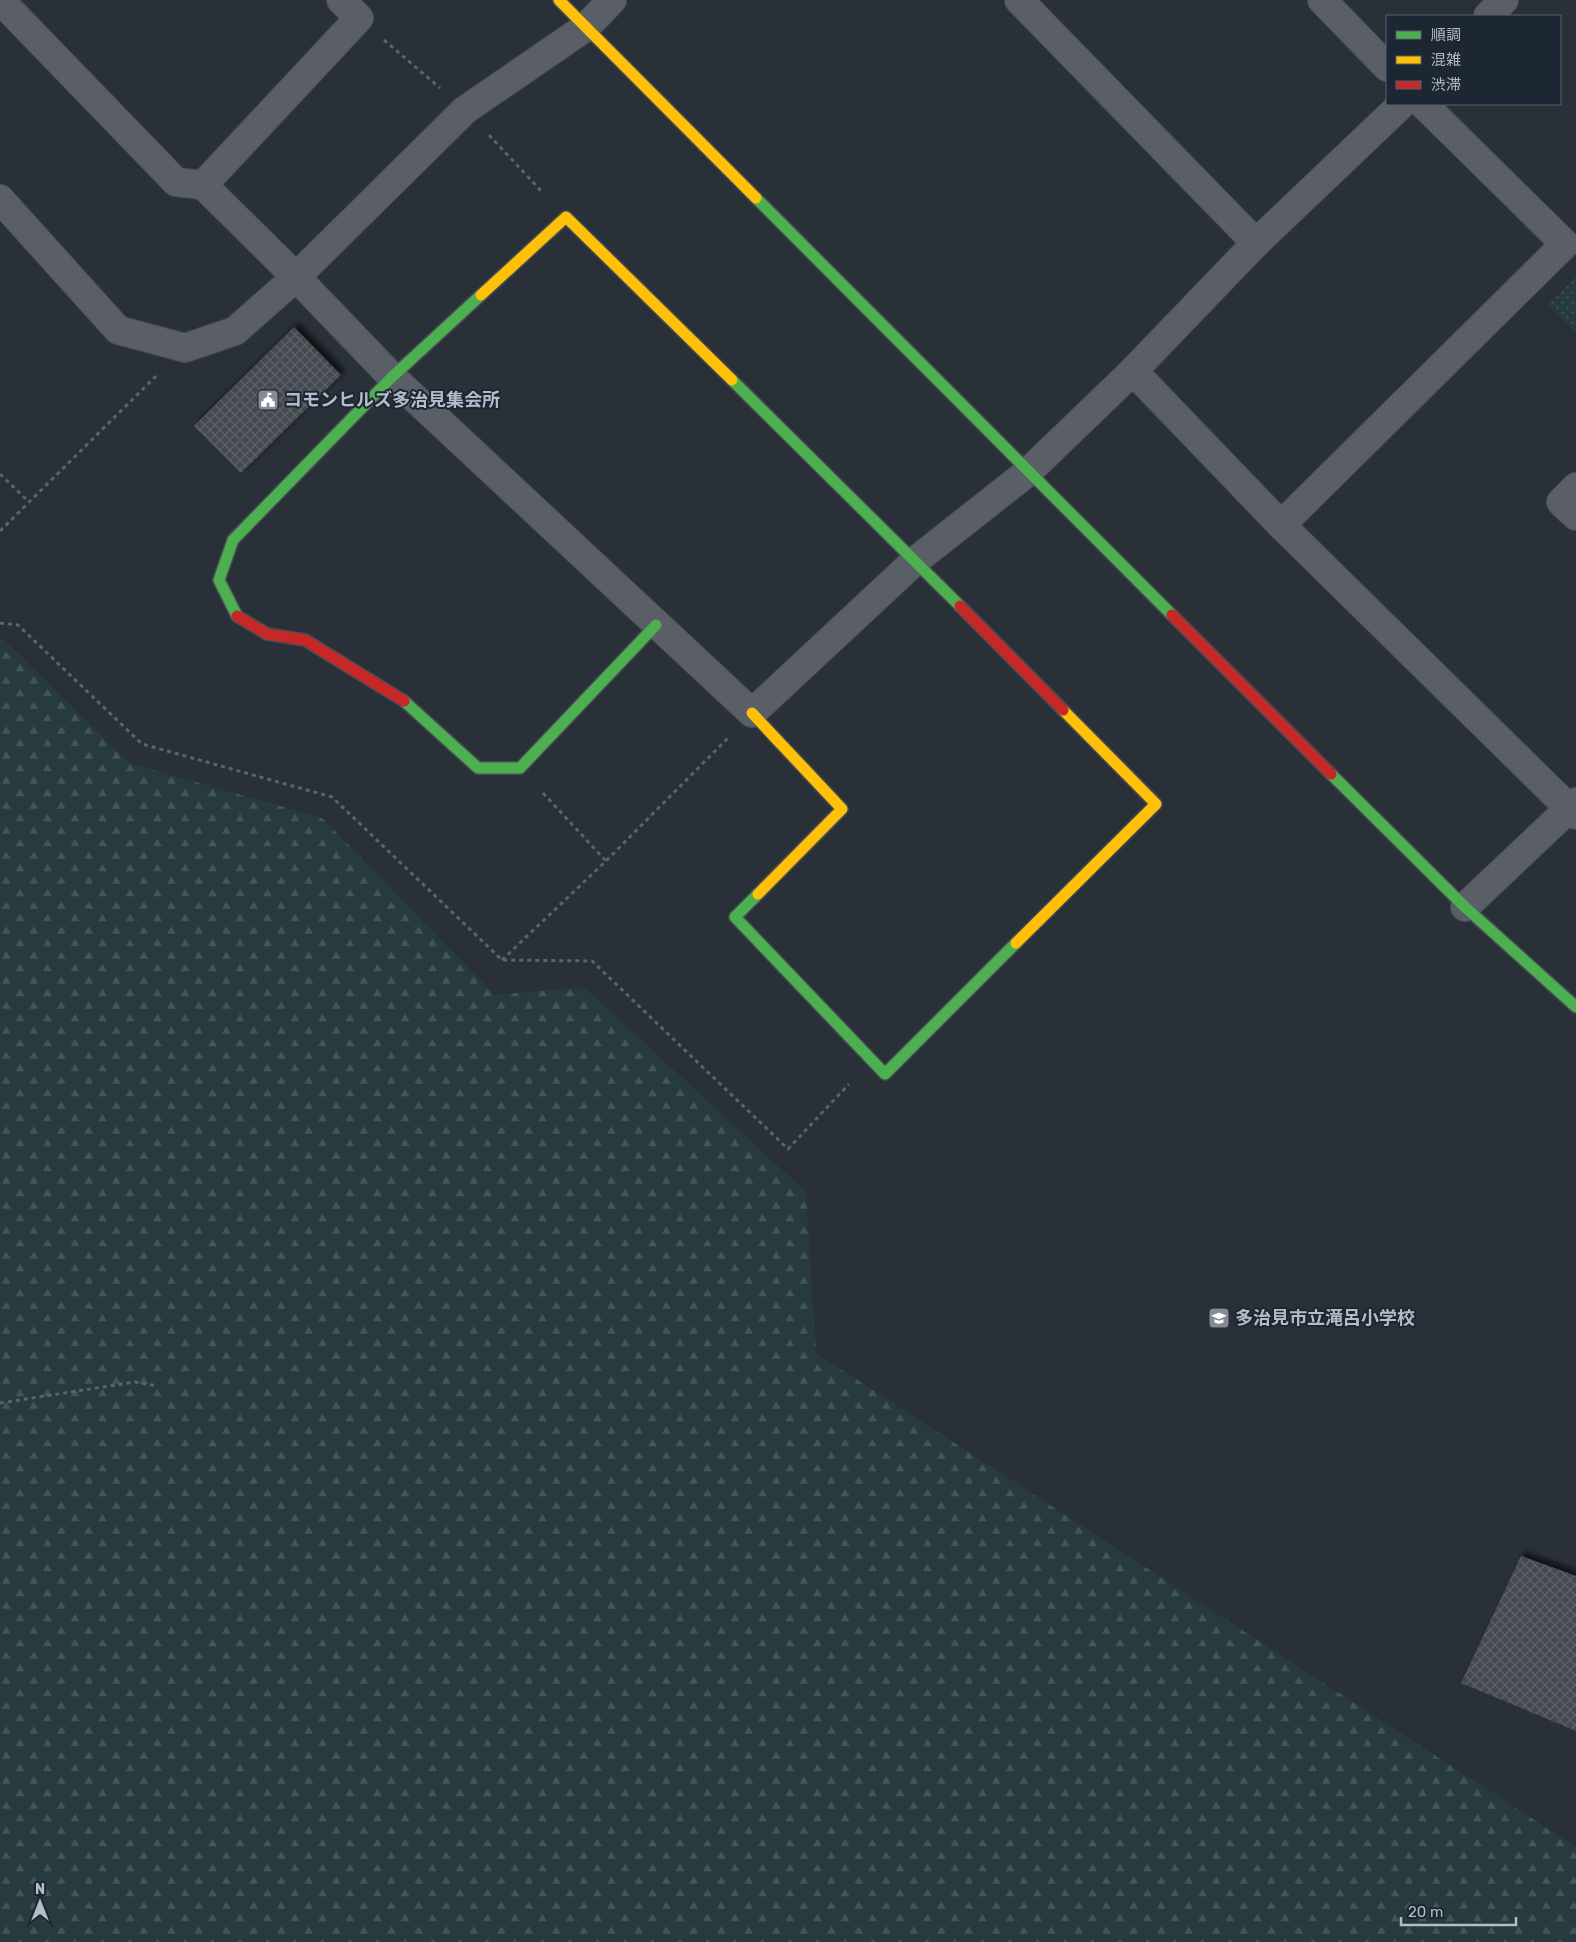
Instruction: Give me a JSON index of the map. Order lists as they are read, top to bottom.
{
  "places": {
    "public building": ["コモンヒルズ多治見集会所"],
    "school or university": ["多治見市立滝呂小学校"]
  },
  "legend": ["順調", "混雑", "渋滞"],
  "scale_bar": "20 m",
  "north": "top"
}
